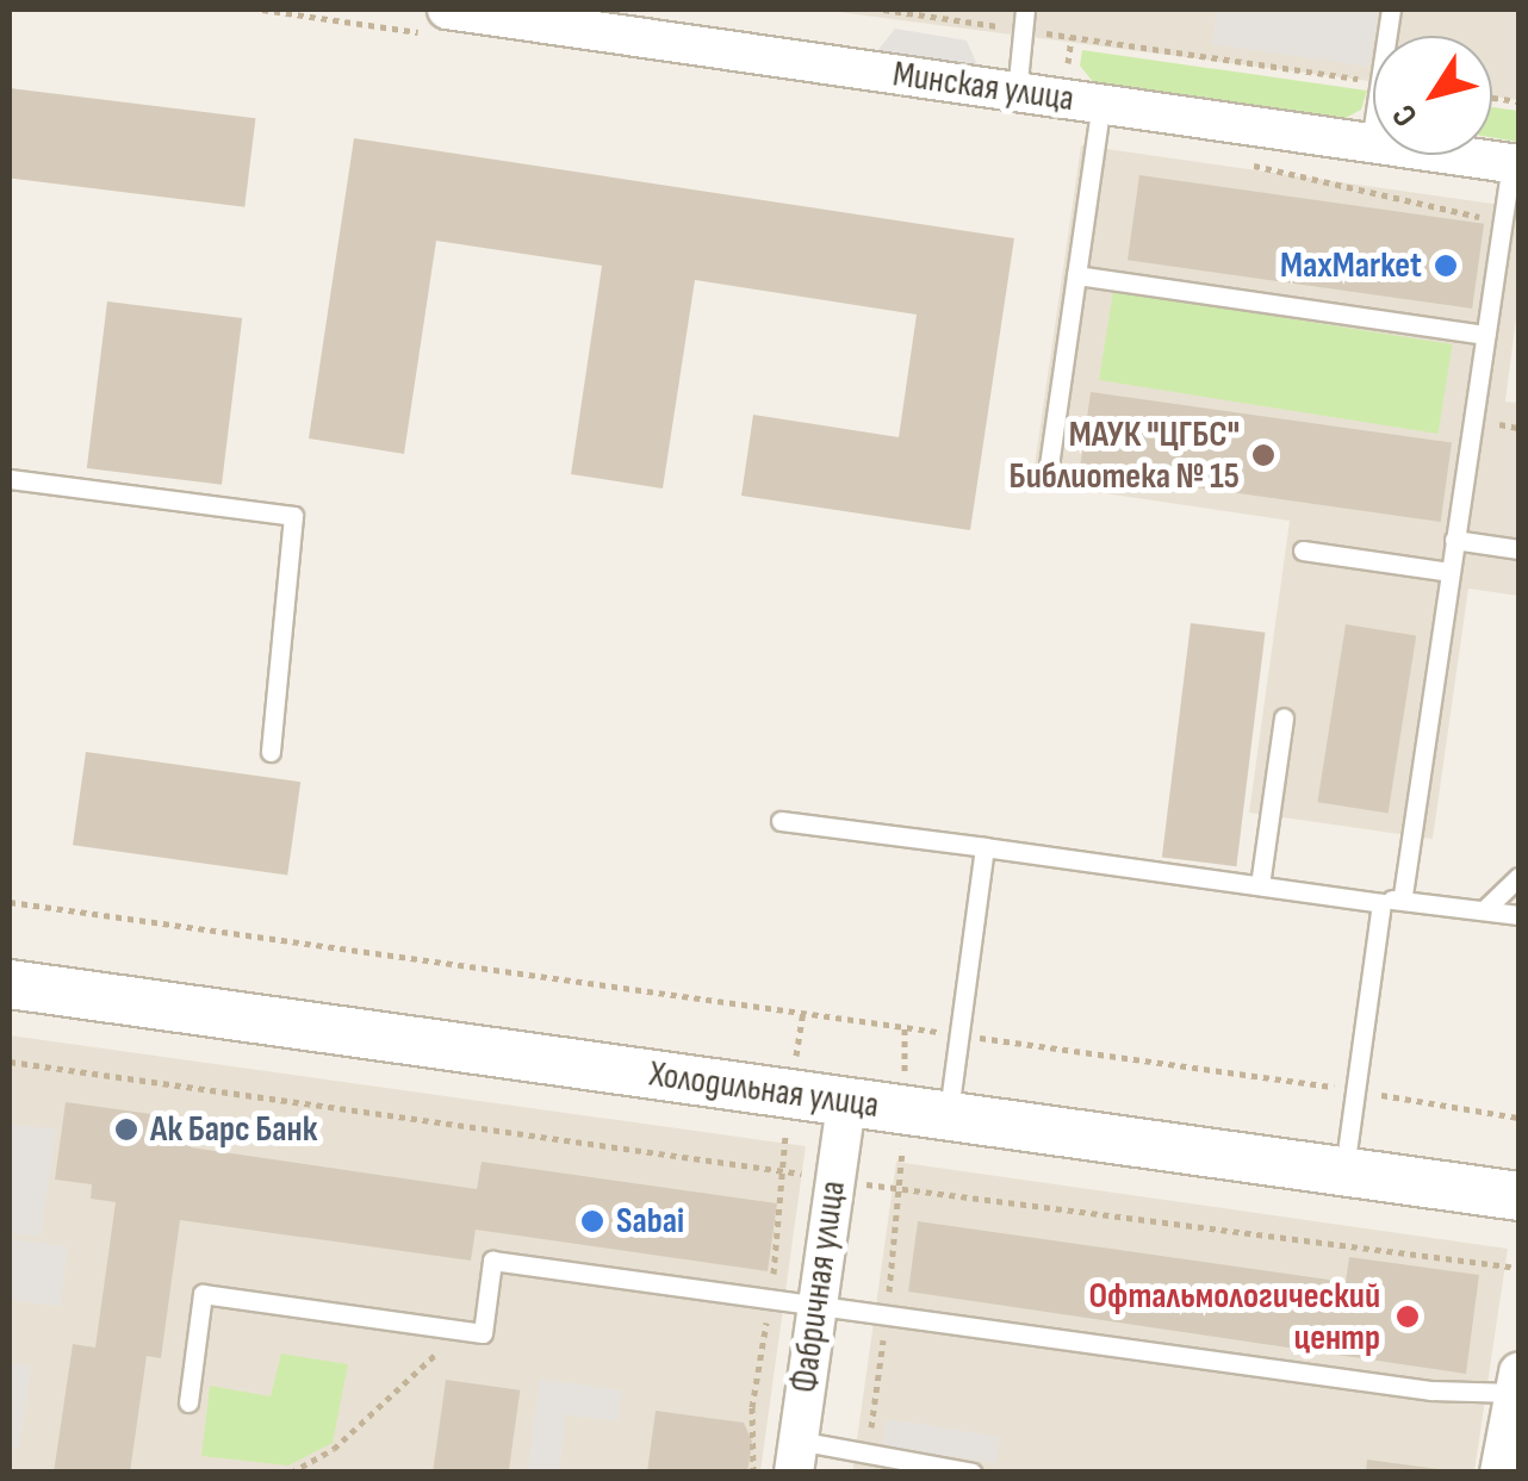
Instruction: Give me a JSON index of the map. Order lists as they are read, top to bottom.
{
  "streets": {
    "street": ["Минская улица", "Холодильная улица", "Фабричная улица"]
  },
  "crossings": [
    ["Холодильная улица", "Фабричная улица"]
  ],
  "places": [
    "MaxMarket",
    "МАУК \"ЦГБС\" Библиотека № 15",
    "Ак Барс Банк",
    "Sabai",
    "Офтальмологический центр"
  ],
  "north": "bottom left"
}
